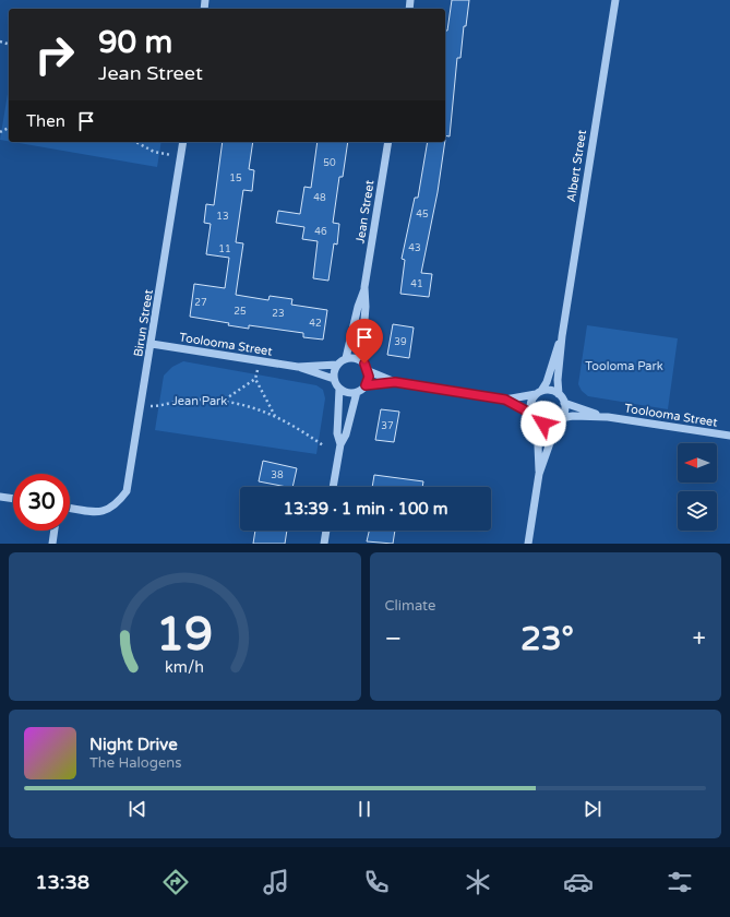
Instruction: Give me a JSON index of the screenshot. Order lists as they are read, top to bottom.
{
  "streets": {
    "street": [
      "Albert Street",
      "Jean Street",
      "Birun Street",
      "Toolooma Street"
    ]
  },
  "crossings": [
    ["Albert Street", "Toolooma Street"],
    ["Jean Street", "Toolooma Street"],
    ["Birun Street", "Toolooma Street"]
  ],
  "parks": ["Tooloma Park", "Jean Park"],
  "house_numbers": [
    "50",
    "15",
    "48",
    "45",
    "13",
    "46",
    "43",
    "11",
    "41",
    "27",
    "25",
    "23",
    "42",
    "39",
    "37",
    "38"
  ],
  "north": "left",
  "page": {
    "turn": ["90 m", "Jean Street"],
    "then": "Then",
    "limit": "30",
    "trip": "13:39 · 1 min · 100 m",
    "tile": "Climate",
    "heat": ["−", "23°", "+"],
    "song": ["Night Drive", "The Halogens"],
    "tabs": "13:38",
    "gauge": ["19", "km/h"]
  }
}
